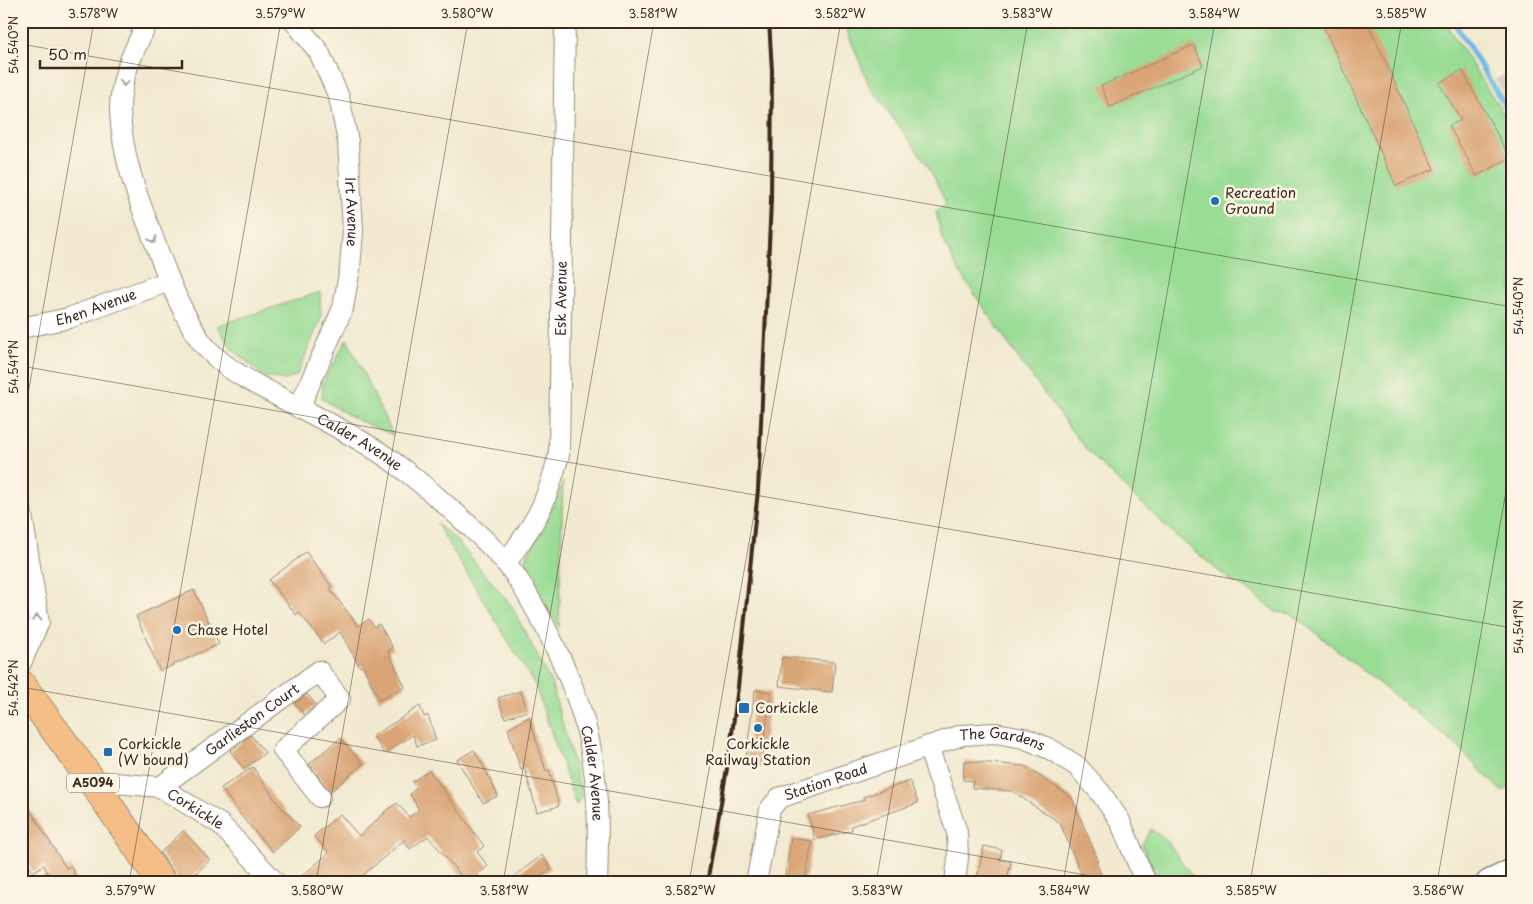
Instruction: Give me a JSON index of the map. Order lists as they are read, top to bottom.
{
  "streets": {
    "main road": ["A5094"],
    "street": [
      "Irt Avenue",
      "Esk Avenue",
      "Ehen Avenue",
      "Calder Avenue",
      "Garlieston Court",
      "The Gardens",
      "Station Road",
      "Corkickle"
    ]
  },
  "crossings": [
    ["Irt Avenue", "Calder Avenue"],
    ["Esk Avenue", "Calder Avenue"],
    ["Ehen Avenue", "Calder Avenue"],
    ["Garlieston Court", "Corkickle"],
    ["The Gardens", "Station Road"],
    ["A5094", "Corkickle"]
  ],
  "places": {
    "other": ["Recreation Ground", "Chase Hotel", "Corkickle Railway Station"],
    "transit": ["Corkickle", "Corkickle (W bound)"]
  },
  "scale_bar": "50 m",
  "coordinates": [
    "3.578°W",
    "3.579°W",
    "3.580°W",
    "3.581°W",
    "3.582°W",
    "3.583°W",
    "3.584°W",
    "3.585°W",
    "54.540°N",
    "54.541°N",
    "54.542°N",
    "3.586°W"
  ]
}
